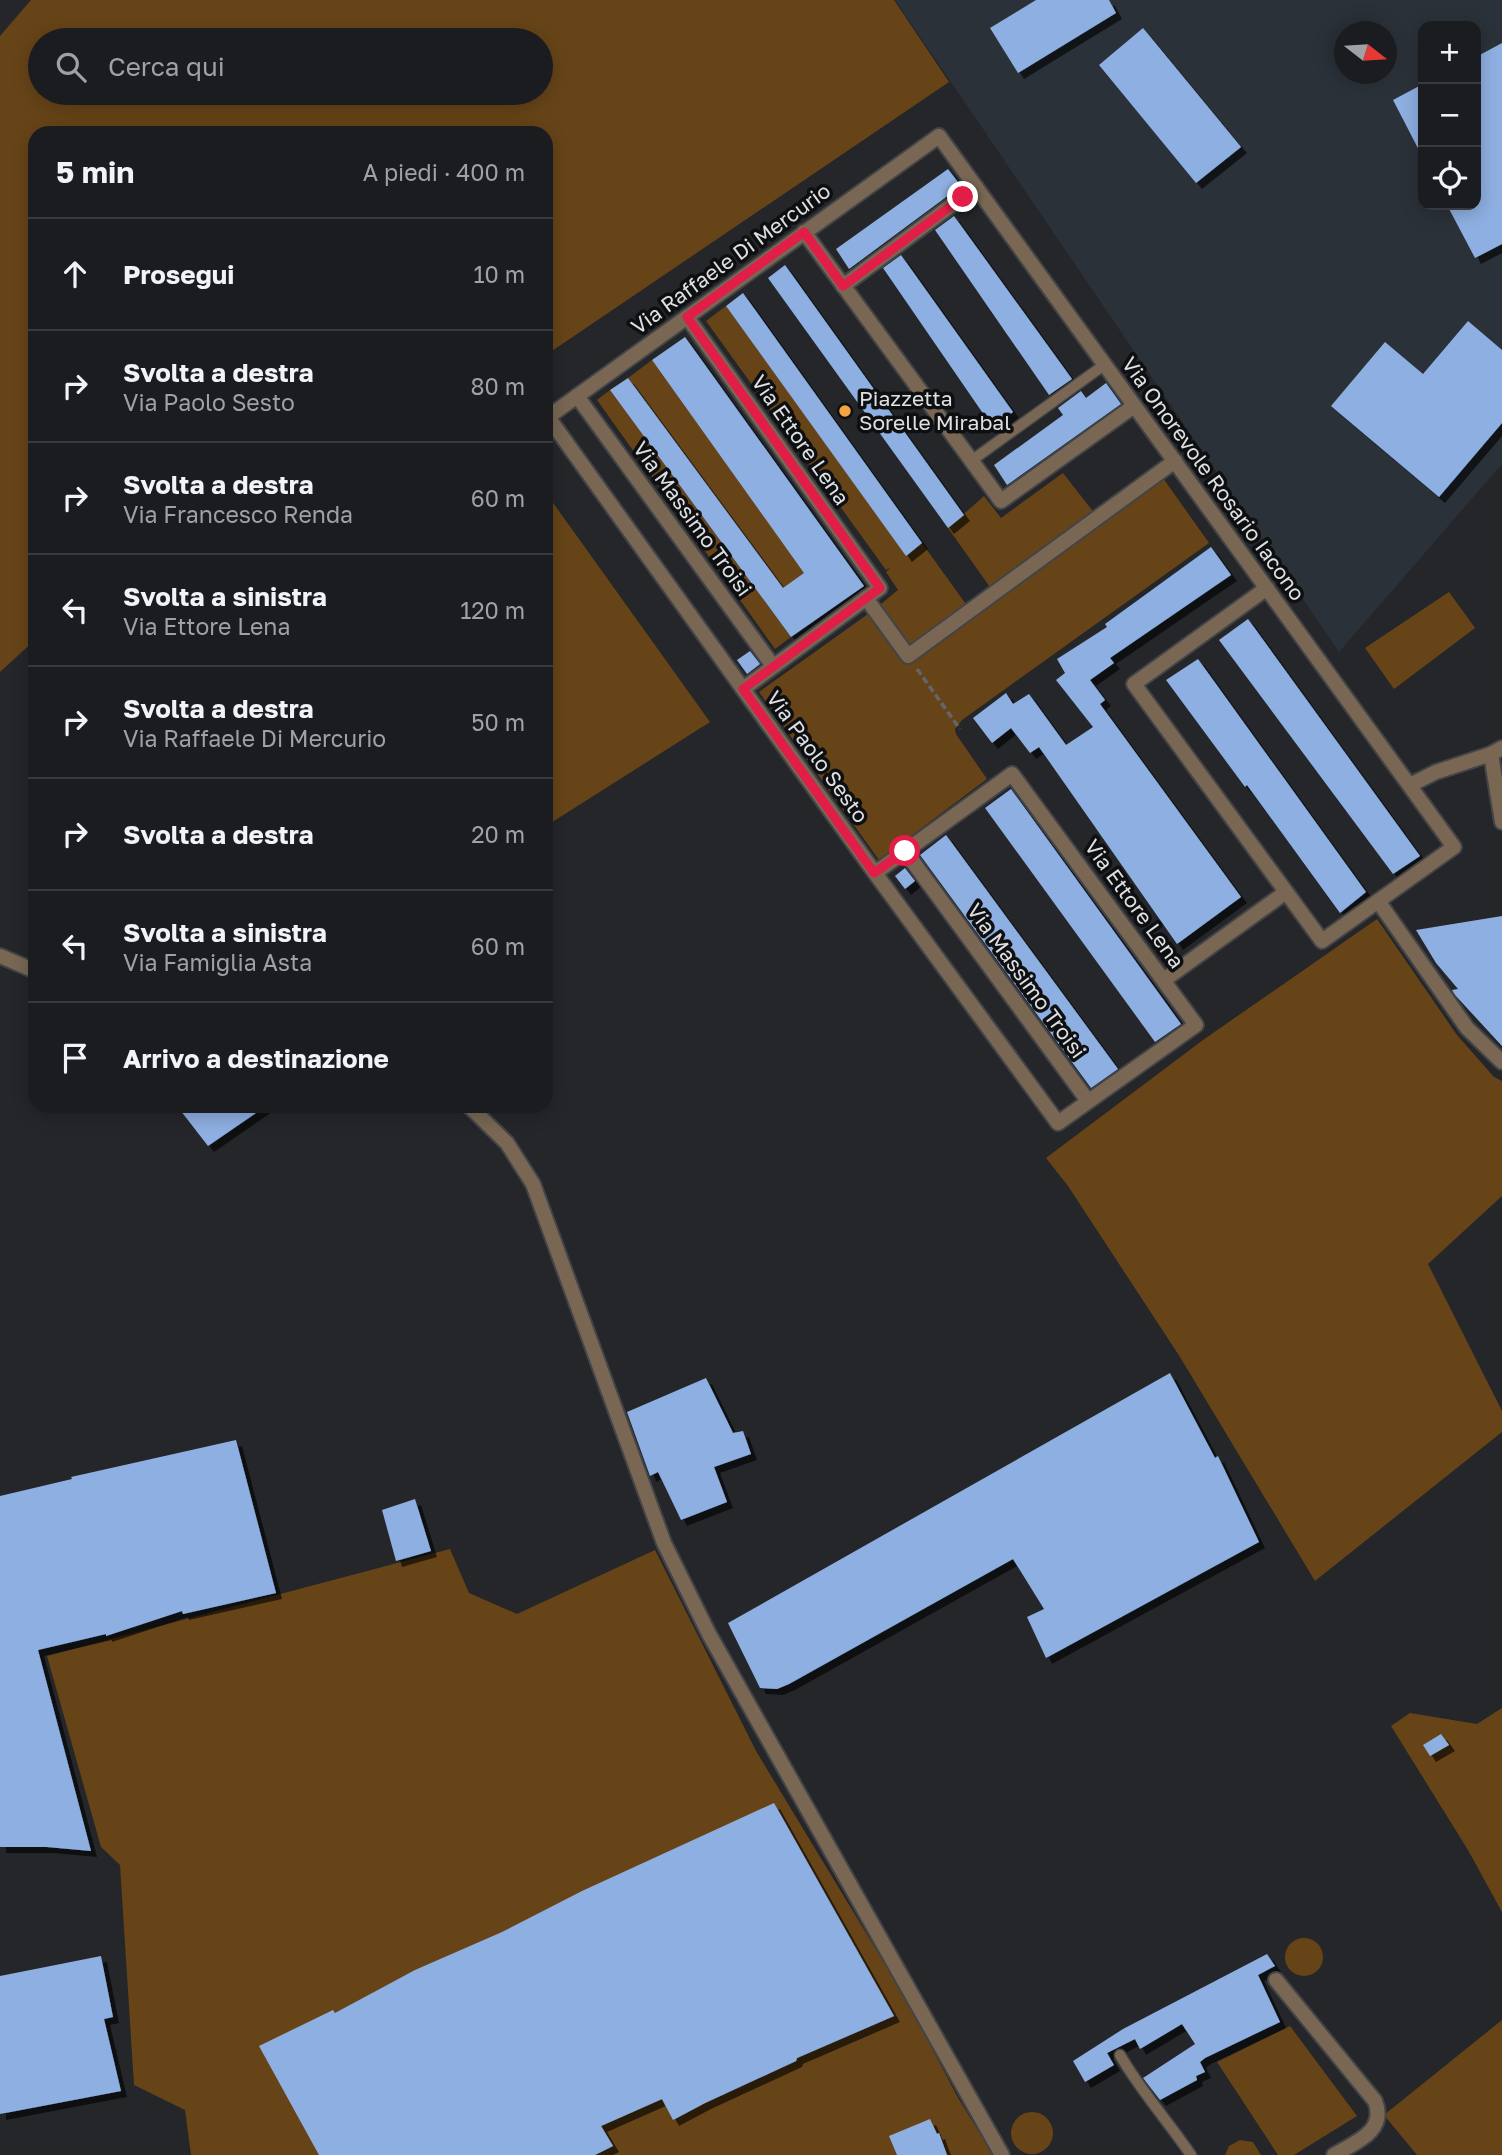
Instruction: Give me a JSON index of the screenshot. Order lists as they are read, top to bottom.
{
  "streets": {
    "street": [
      "Via Raffaele Di Mercurio",
      "Via Ettore Lena",
      "Via Onorevole Rosario Iacono",
      "Via Massimo Troisi",
      "Via Paolo Sesto"
    ]
  },
  "crossings": [
    ["Via Raffaele Di Mercurio", "Via Ettore Lena"],
    ["Via Raffaele Di Mercurio", "Via Onorevole Rosario Iacono"],
    ["Via Raffaele Di Mercurio", "Via Massimo Troisi"],
    ["Via Ettore Lena", "Via Massimo Troisi"],
    ["Via Ettore Lena", "Via Paolo Sesto"],
    ["Via Massimo Troisi", "Via Paolo Sesto"]
  ],
  "places": ["Piazzetta Sorelle Mirabal"],
  "north": "right",
  "page": {
    "map_buttons": ["+", "−"],
    "search": "Cerca qui",
    "heading": ["5 min", "A piedi · 400 m"],
    "list": [
      ["Prosegui", "10 m"],
      ["Svolta a destra", "Via Paolo Sesto", "80 m"],
      ["Svolta a destra", "Via Francesco Renda", "60 m"],
      ["Svolta a sinistra", "Via Ettore Lena", "120 m"],
      ["Svolta a destra", "Via Raffaele Di Mercurio", "50 m"],
      ["Svolta a destra", "20 m"],
      ["Svolta a sinistra", "Via Famiglia Asta", "60 m"],
      "Arrivo a destinazione"
    ]
  }
}
